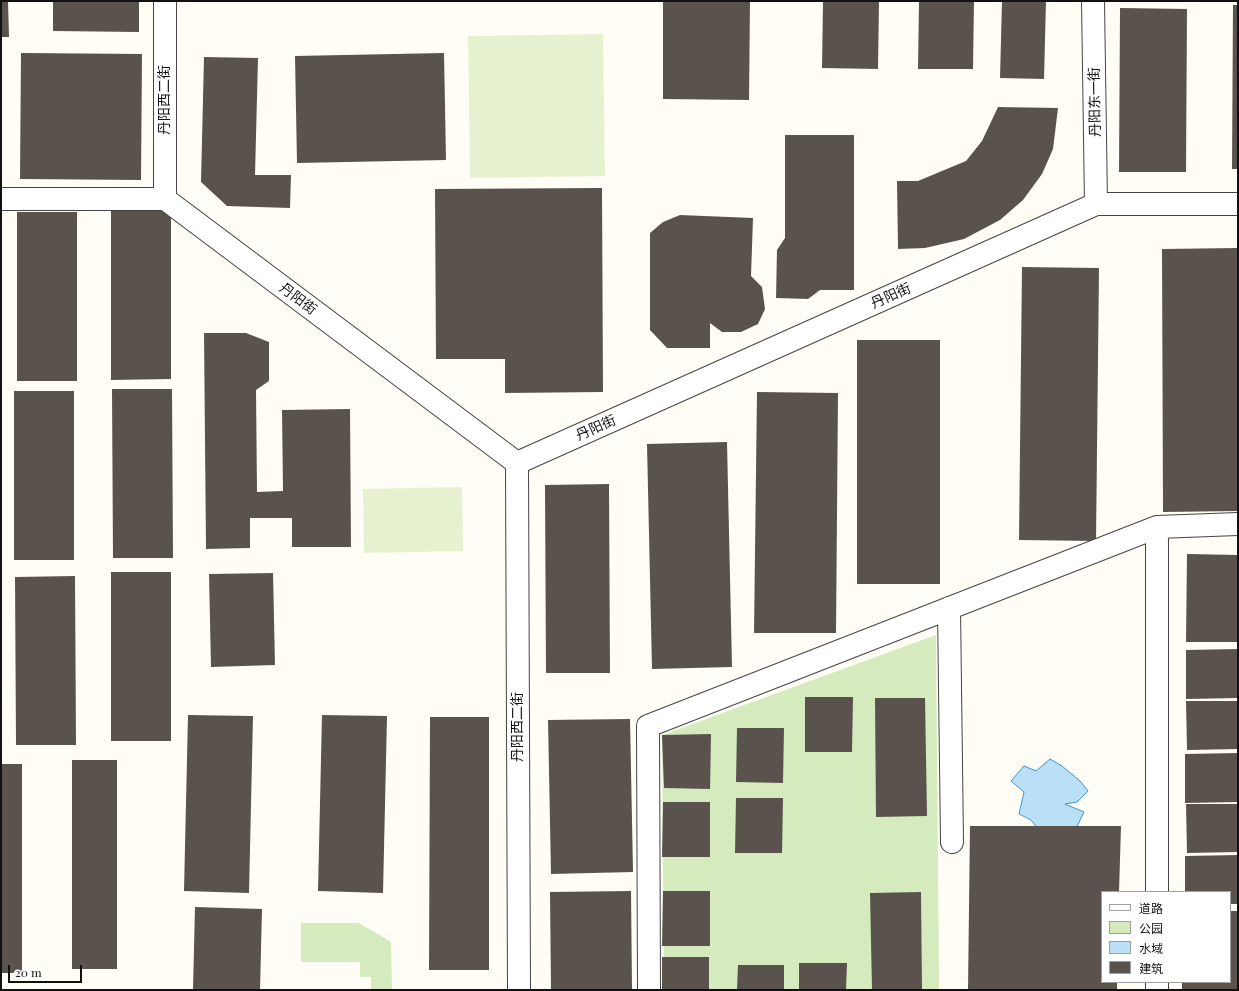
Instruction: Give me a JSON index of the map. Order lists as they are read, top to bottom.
{
  "streets": {
    "street": ["丹阳西二街", "丹阳东一街", "丹阳街"]
  },
  "crossings": [
    ["丹阳西二街", "丹阳街"],
    ["丹阳东一街", "丹阳街"]
  ],
  "legend": [
    "道路",
    "公园",
    "水域",
    "建筑"
  ],
  "scale_bar": "20 m"
}
